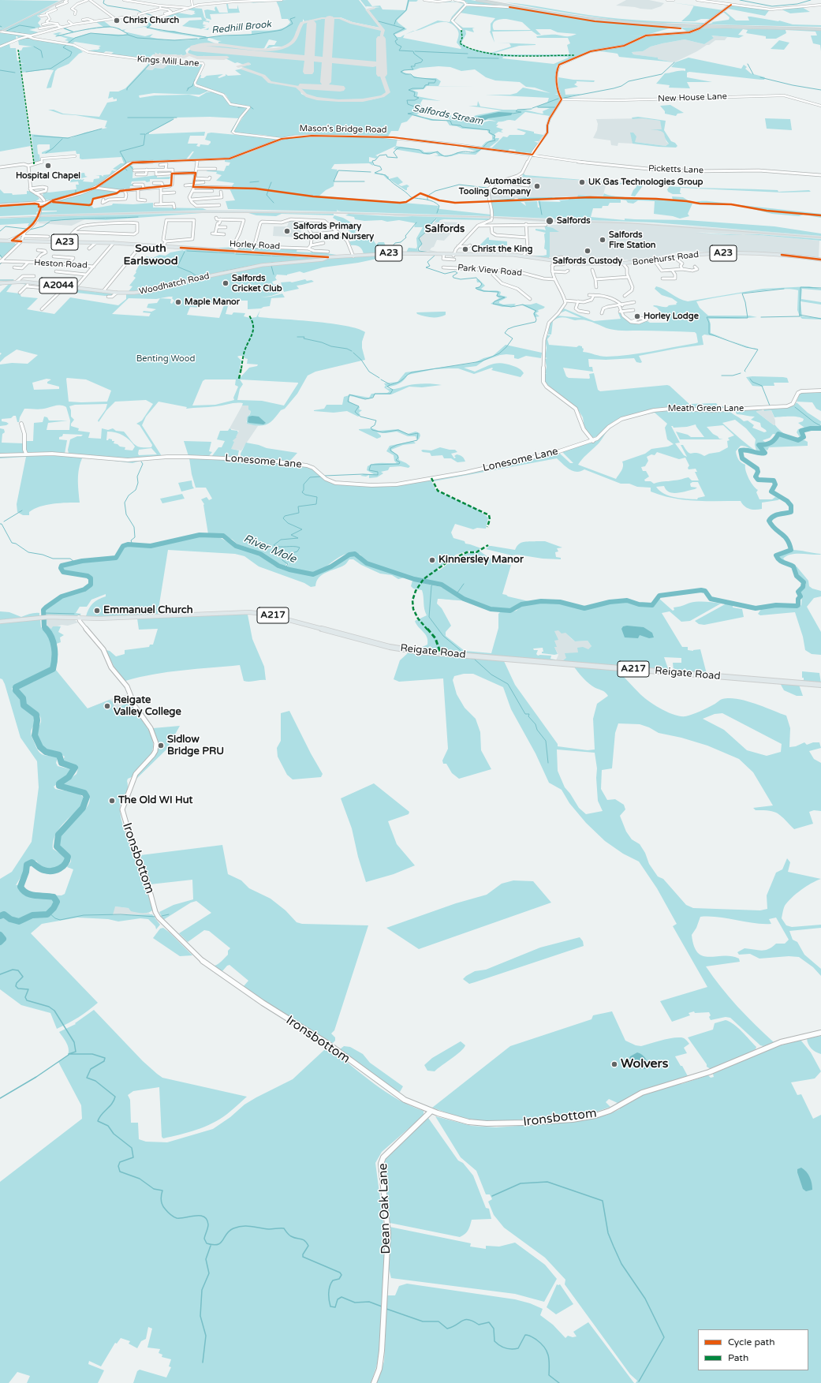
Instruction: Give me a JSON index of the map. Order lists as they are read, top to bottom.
{
  "streets": {
    "main road": [
      "A23",
      "Horley Road",
      "Bonehurst Road",
      "Woodhatch Road",
      "A2044",
      "A217",
      "Reigate Road"
    ],
    "street": [
      "Kings Mill Lane",
      "New House Lane",
      "Mason's Bridge Road",
      "Picketts Lane",
      "Heston Road",
      "Park View Road",
      "Meath Green Lane",
      "Lonesome Lane",
      "Ironsbottom",
      "Dean Oak Lane"
    ]
  },
  "crossings": [
    ["Kings Mill Lane", "Mason's Bridge Road"],
    ["Mason's Bridge Road", "Picketts Lane"],
    ["A23", "Horley Road"],
    ["A23", "Bonehurst Road"],
    ["A23", "Woodhatch Road"],
    ["Horley Road", "Woodhatch Road"],
    ["Meath Green Lane", "Lonesome Lane"],
    ["Reigate Road", "Ironsbottom"],
    ["Ironsbottom", "Dean Oak Lane"]
  ],
  "districts": ["Salfords", "South Earlswood"],
  "water": ["Redhill Brook", "Salfords Stream", "River Mole"],
  "parks": ["Benting Wood"],
  "places": [
    "Christ Church",
    "Hospital Chapel",
    "UK Gas Technologies Group",
    "Automatics Tooling Company",
    "Salfords",
    "Salfords Primary School and Nursery",
    "Salfords Fire Station",
    "Christ the King",
    "Salfords Custody",
    "Salfords Cricket Club",
    "Maple Manor",
    "Horley Lodge",
    "Kinnersley Manor",
    "Emmanuel Church",
    "Reigate Valley College",
    "Sidlow Bridge PRU",
    "The Old WI Hut",
    "Wolvers"
  ],
  "legend": ["Cycle path", "Path"]
}
